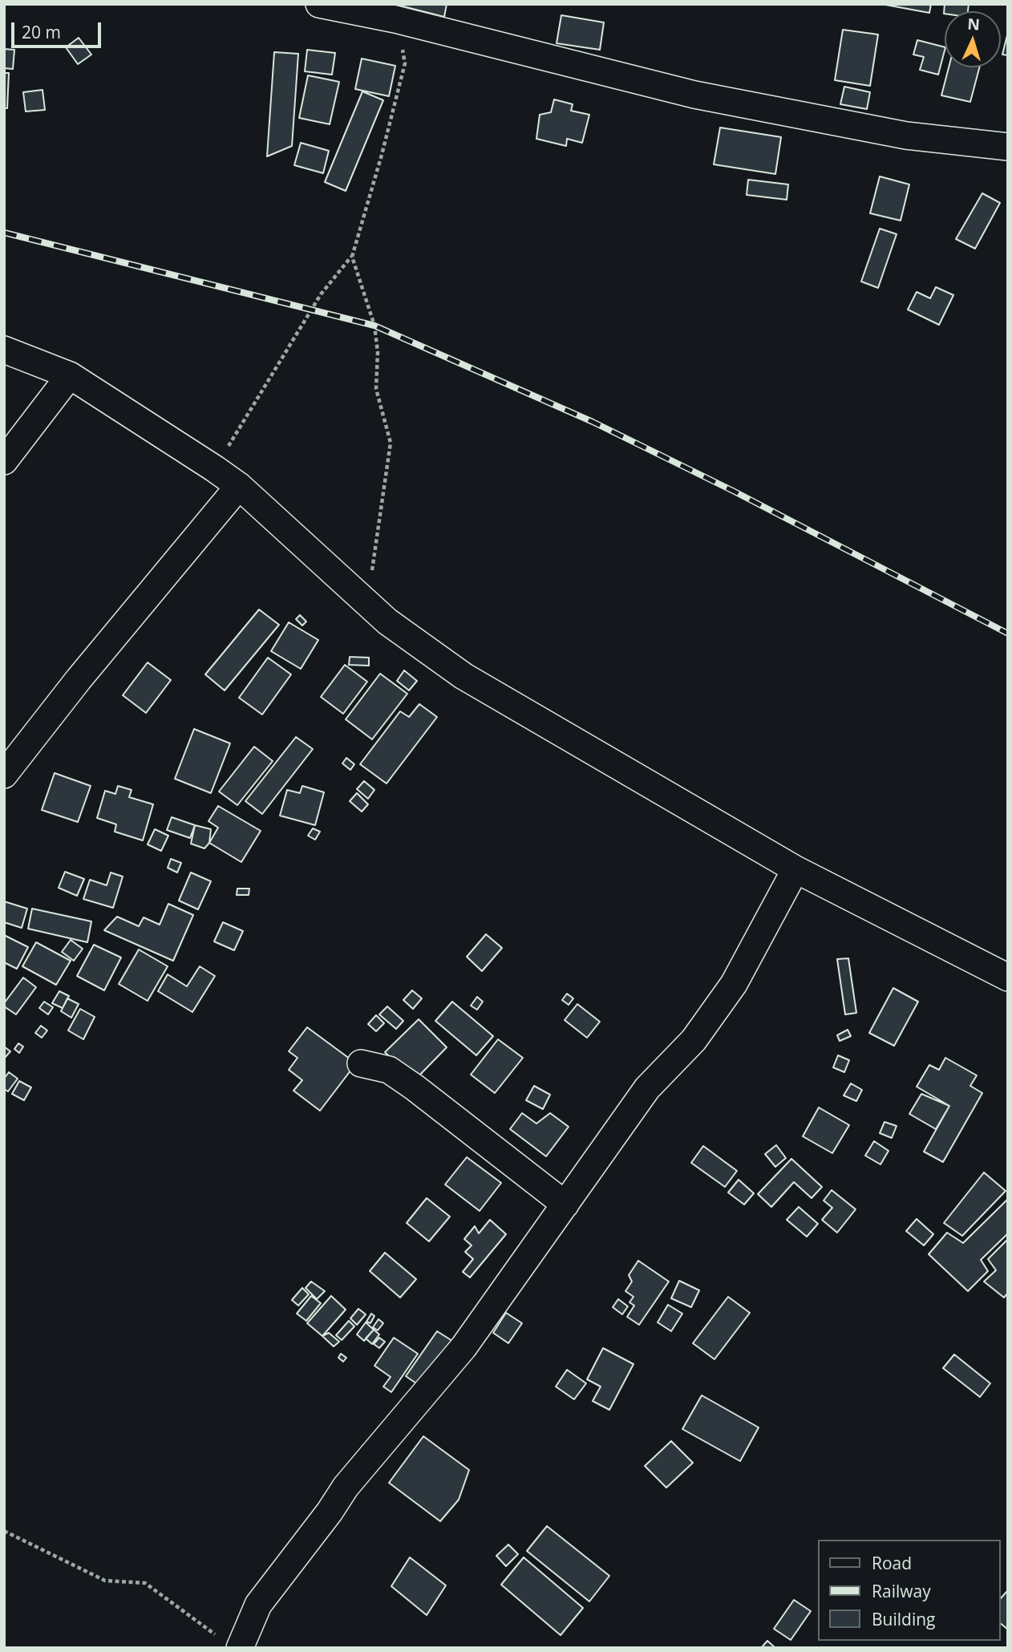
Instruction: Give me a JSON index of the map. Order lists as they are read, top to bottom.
{
  "legend": ["Road", "Railway", "Building"],
  "scale_bar": "20 m",
  "north": "top"
}
